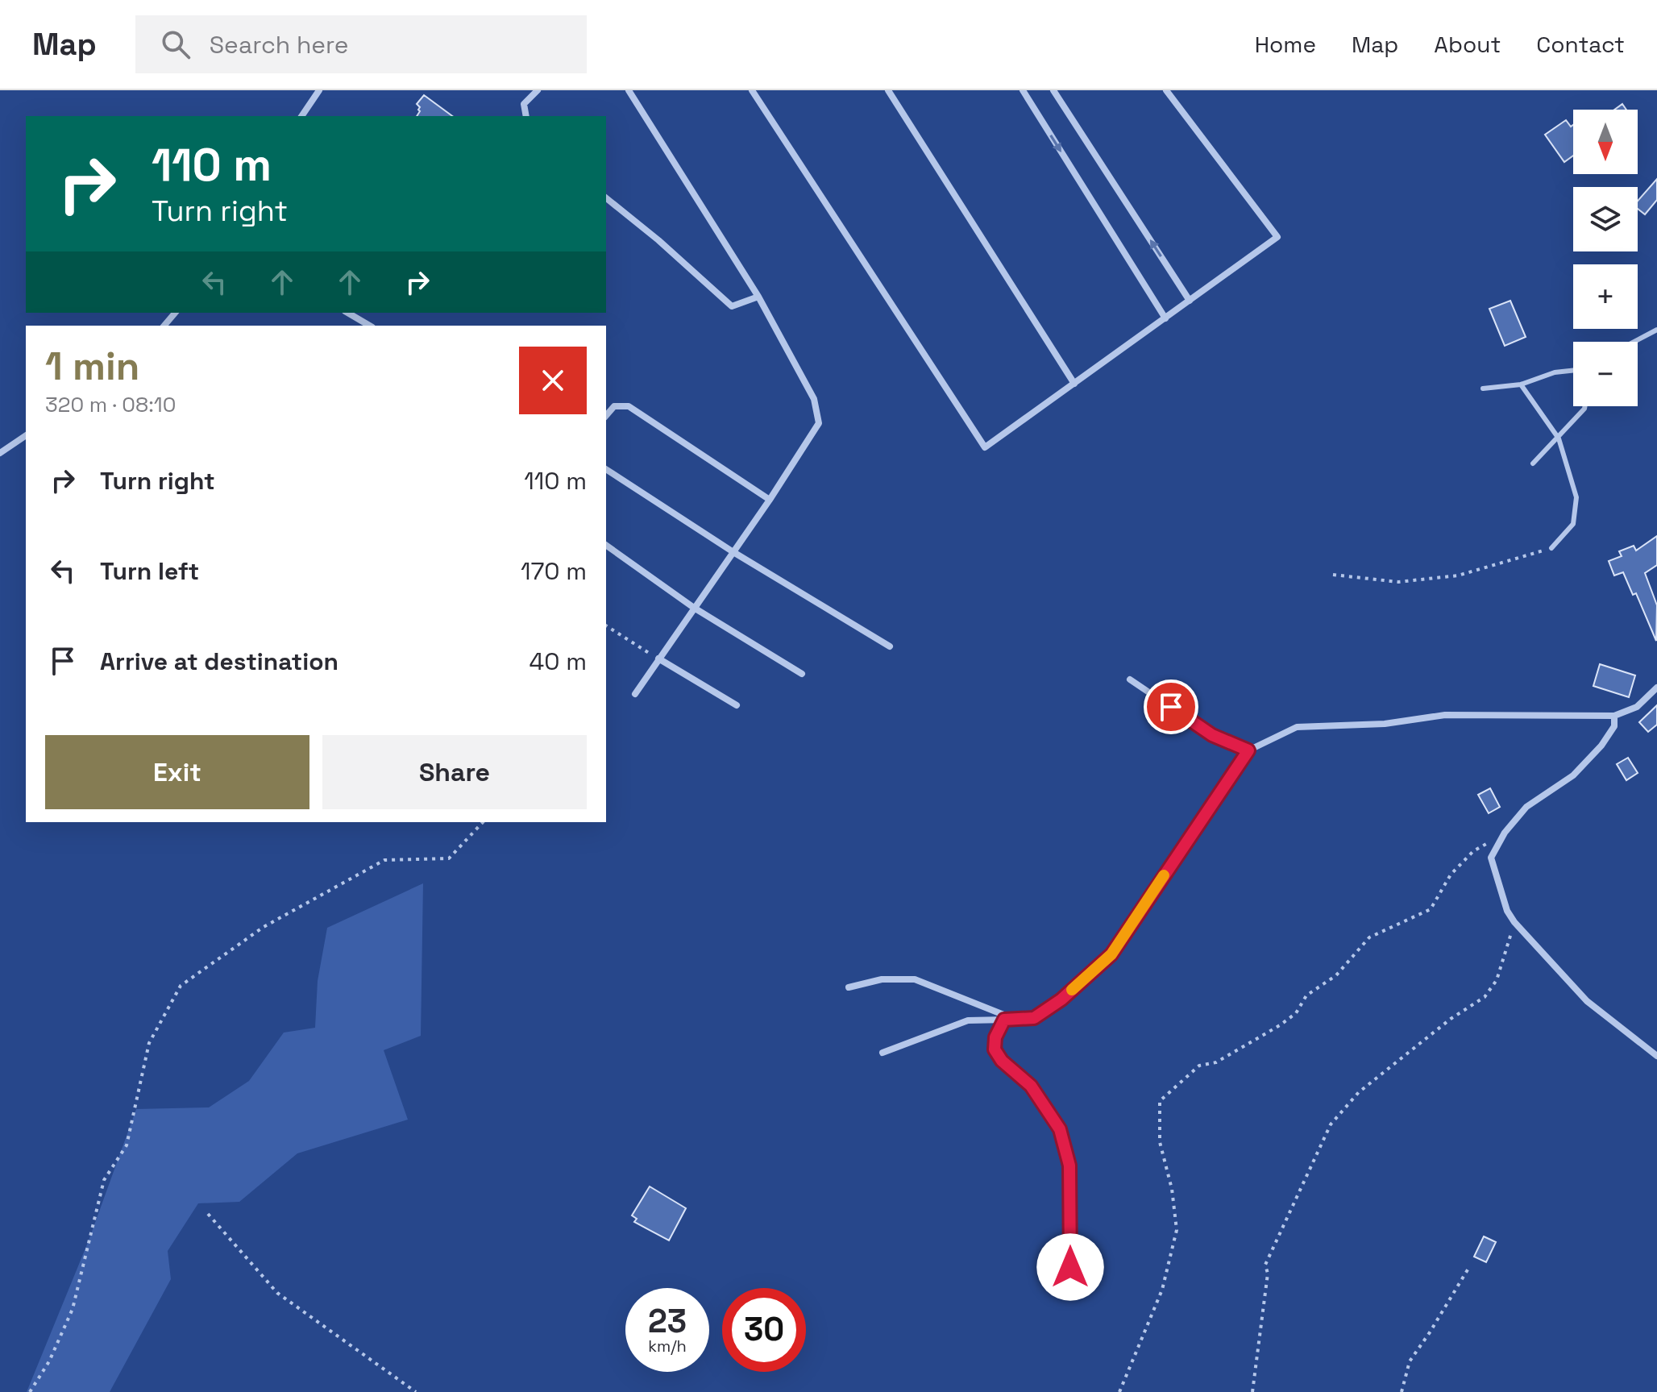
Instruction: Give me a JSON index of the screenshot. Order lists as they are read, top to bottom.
{
  "north": "bottom",
  "page": {
    "header": "Map",
    "search": "Search here",
    "nav": [
      "Home",
      "Map",
      "About",
      "Contact"
    ],
    "map_buttons": ["+", "−"],
    "turn": ["110 m", "Turn right"],
    "heading": ["1 min", "320 m · 08:10"],
    "list": [
      {
        "name": "Turn right",
        "value": "110 m"
      },
      {
        "name": "Turn left",
        "value": "170 m"
      },
      {
        "name": "Arrive at destination",
        "value": "40 m"
      }
    ],
    "buttons": ["Exit", "Share"],
    "speed": "23 km/h",
    "limit": "30"
  }
}
